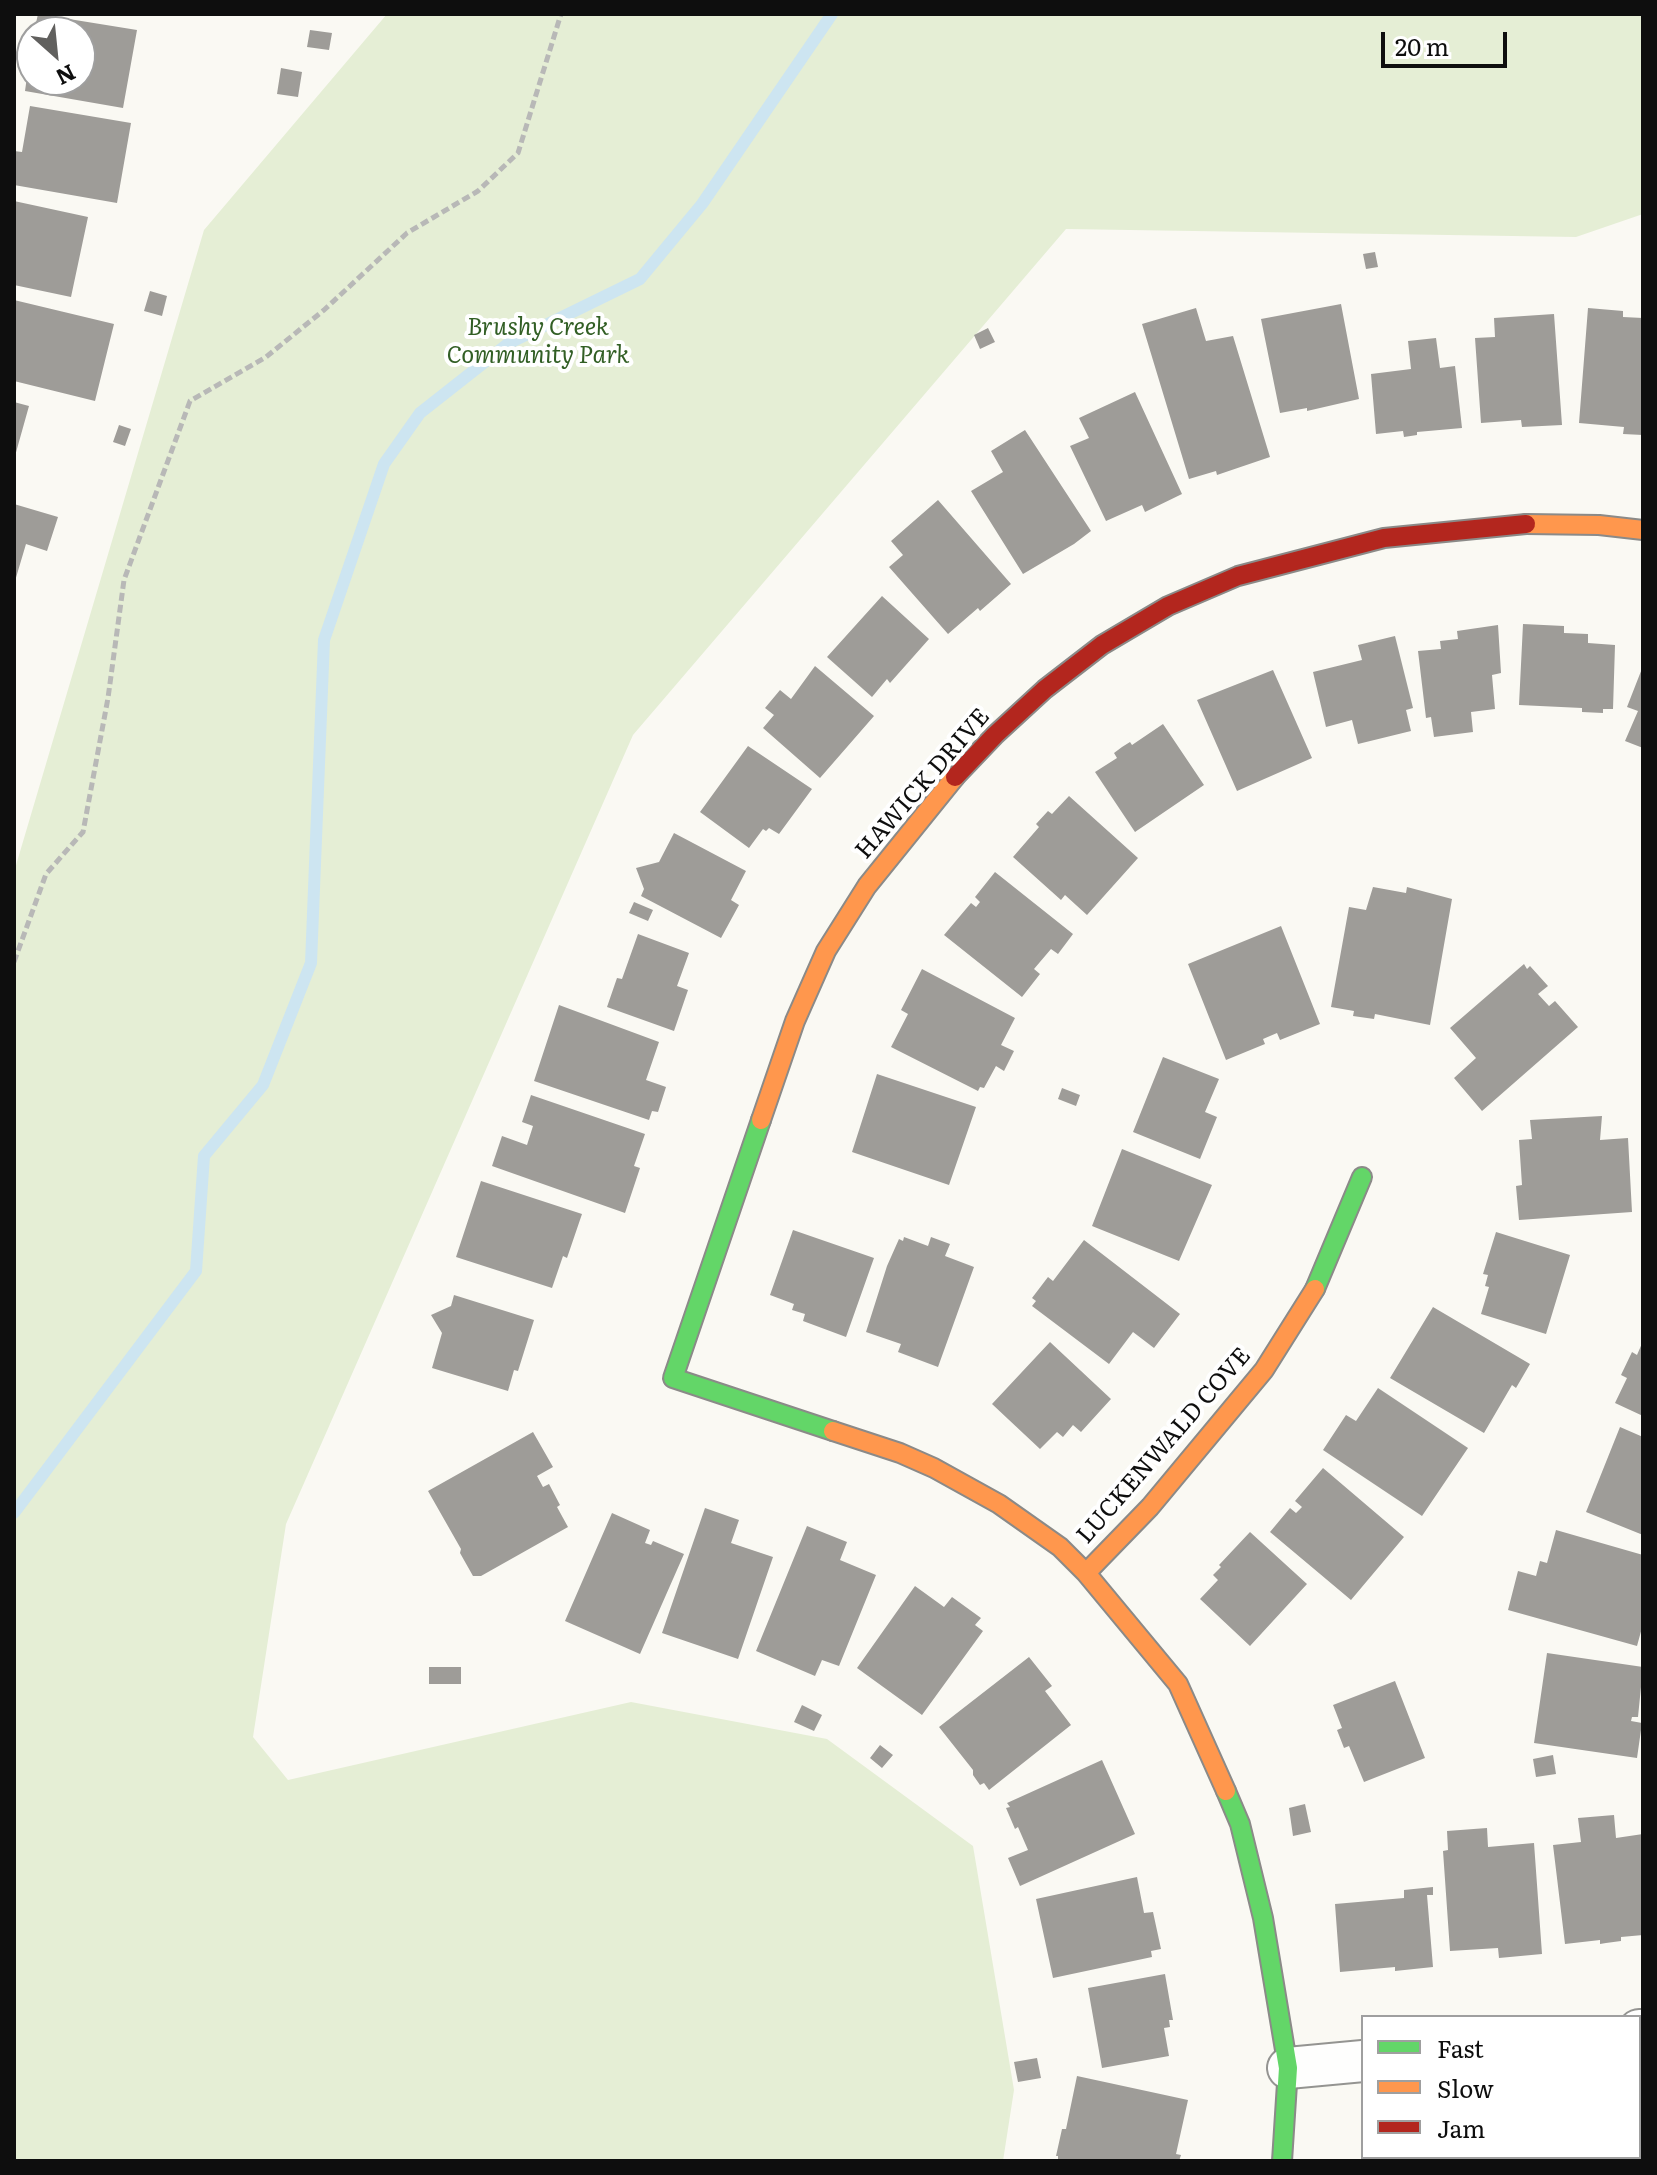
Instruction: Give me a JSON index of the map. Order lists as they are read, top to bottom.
{
  "streets": {
    "street": ["HAWICK DRIVE", "LUCKENWALD COVE"]
  },
  "crossings": [
    ["HAWICK DRIVE", "LUCKENWALD COVE"]
  ],
  "parks": ["Brushy Creek Community Park"],
  "legend": ["Fast", "Slow", "Jam"],
  "scale_bar": "20 m",
  "north": "bottom right"
}
